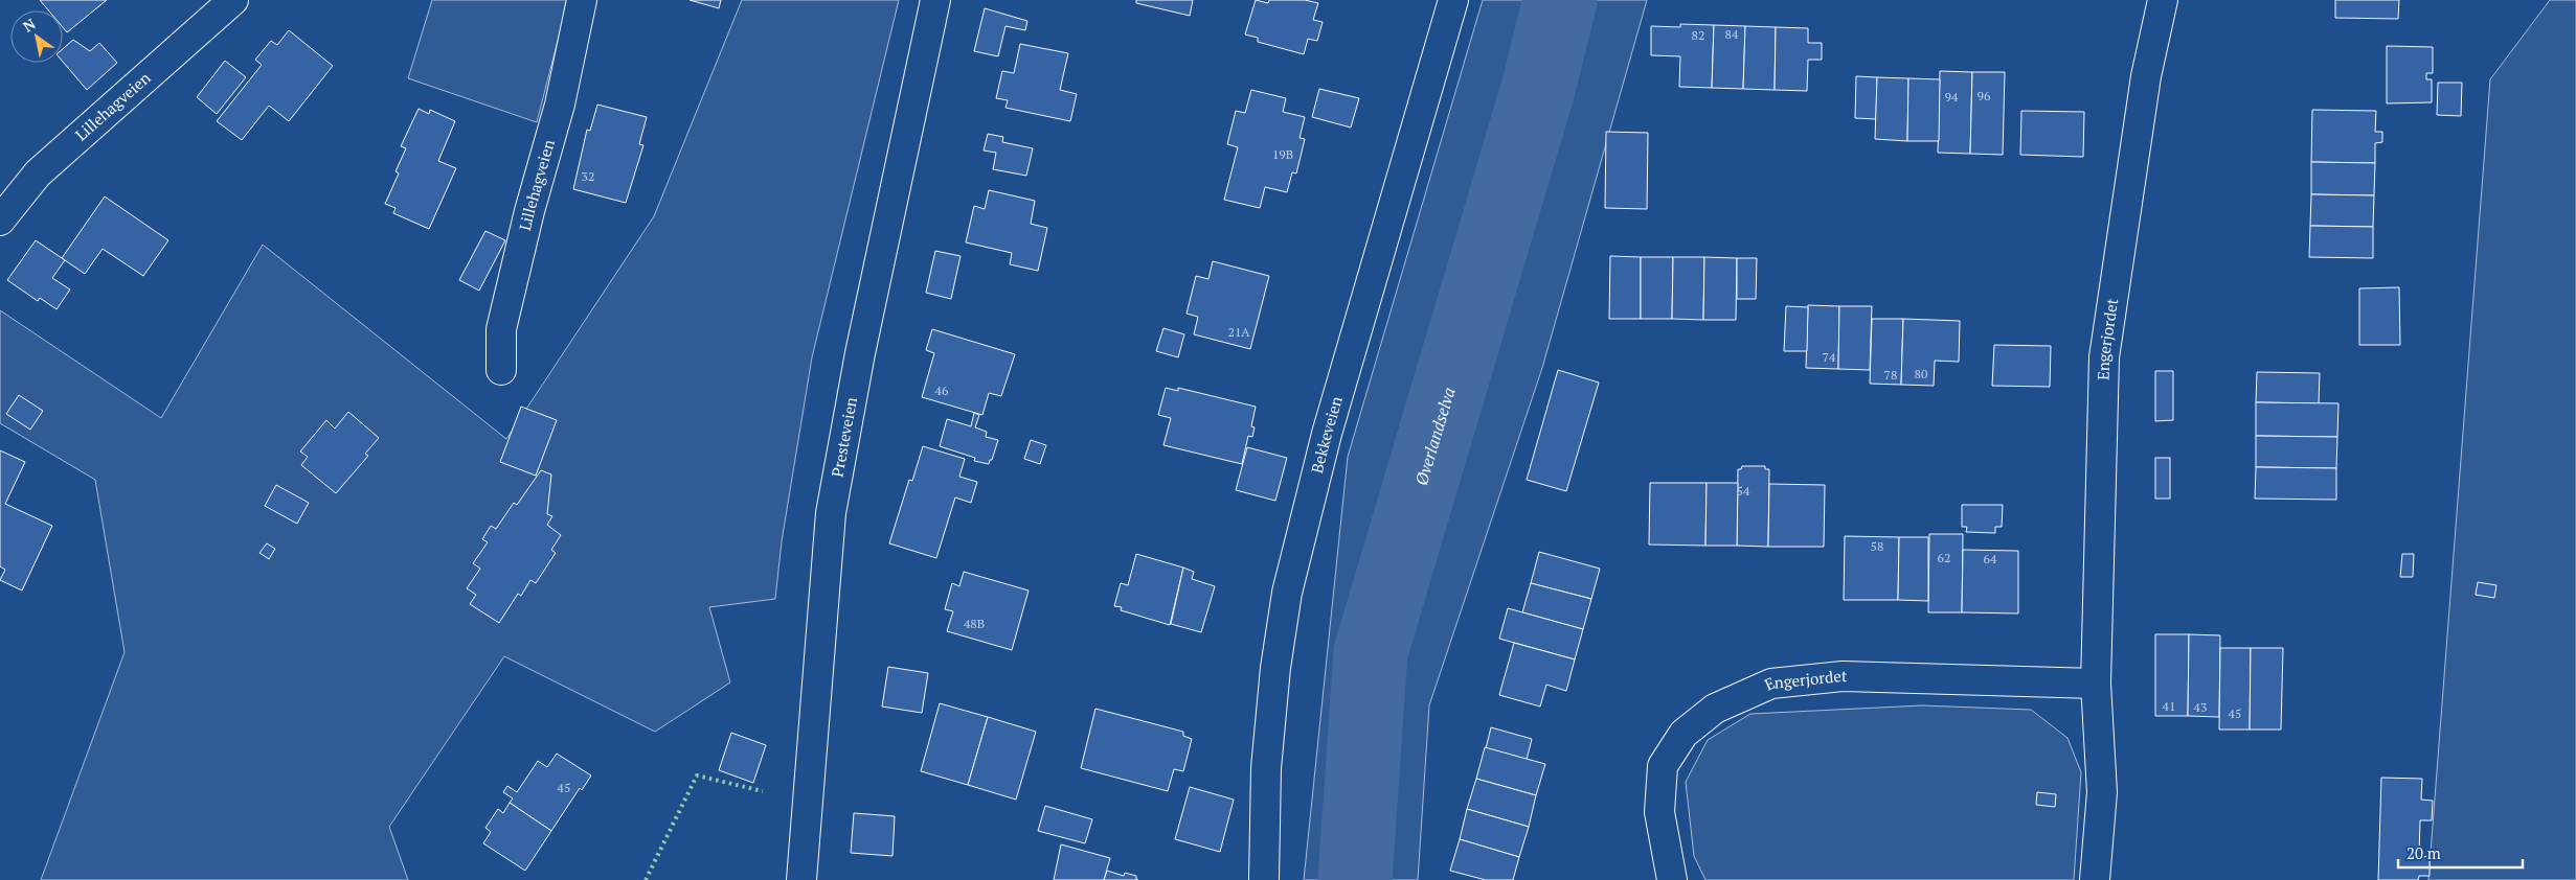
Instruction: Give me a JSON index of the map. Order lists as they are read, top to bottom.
{
  "streets": {
    "street": [
      "Lillehagveien",
      "Engerjordet",
      "Bekkeveien",
      "Presteveien"
    ]
  },
  "water": ["Øverlandselva"],
  "house_numbers": [
    "84",
    "82",
    "96",
    "94",
    "19B",
    "32",
    "21A",
    "74",
    "80",
    "78",
    "46",
    "54",
    "58",
    "62",
    "64",
    "48B",
    "41",
    "43",
    "45",
    "45"
  ],
  "scale_bar": "20 m",
  "north": "top left"
}
